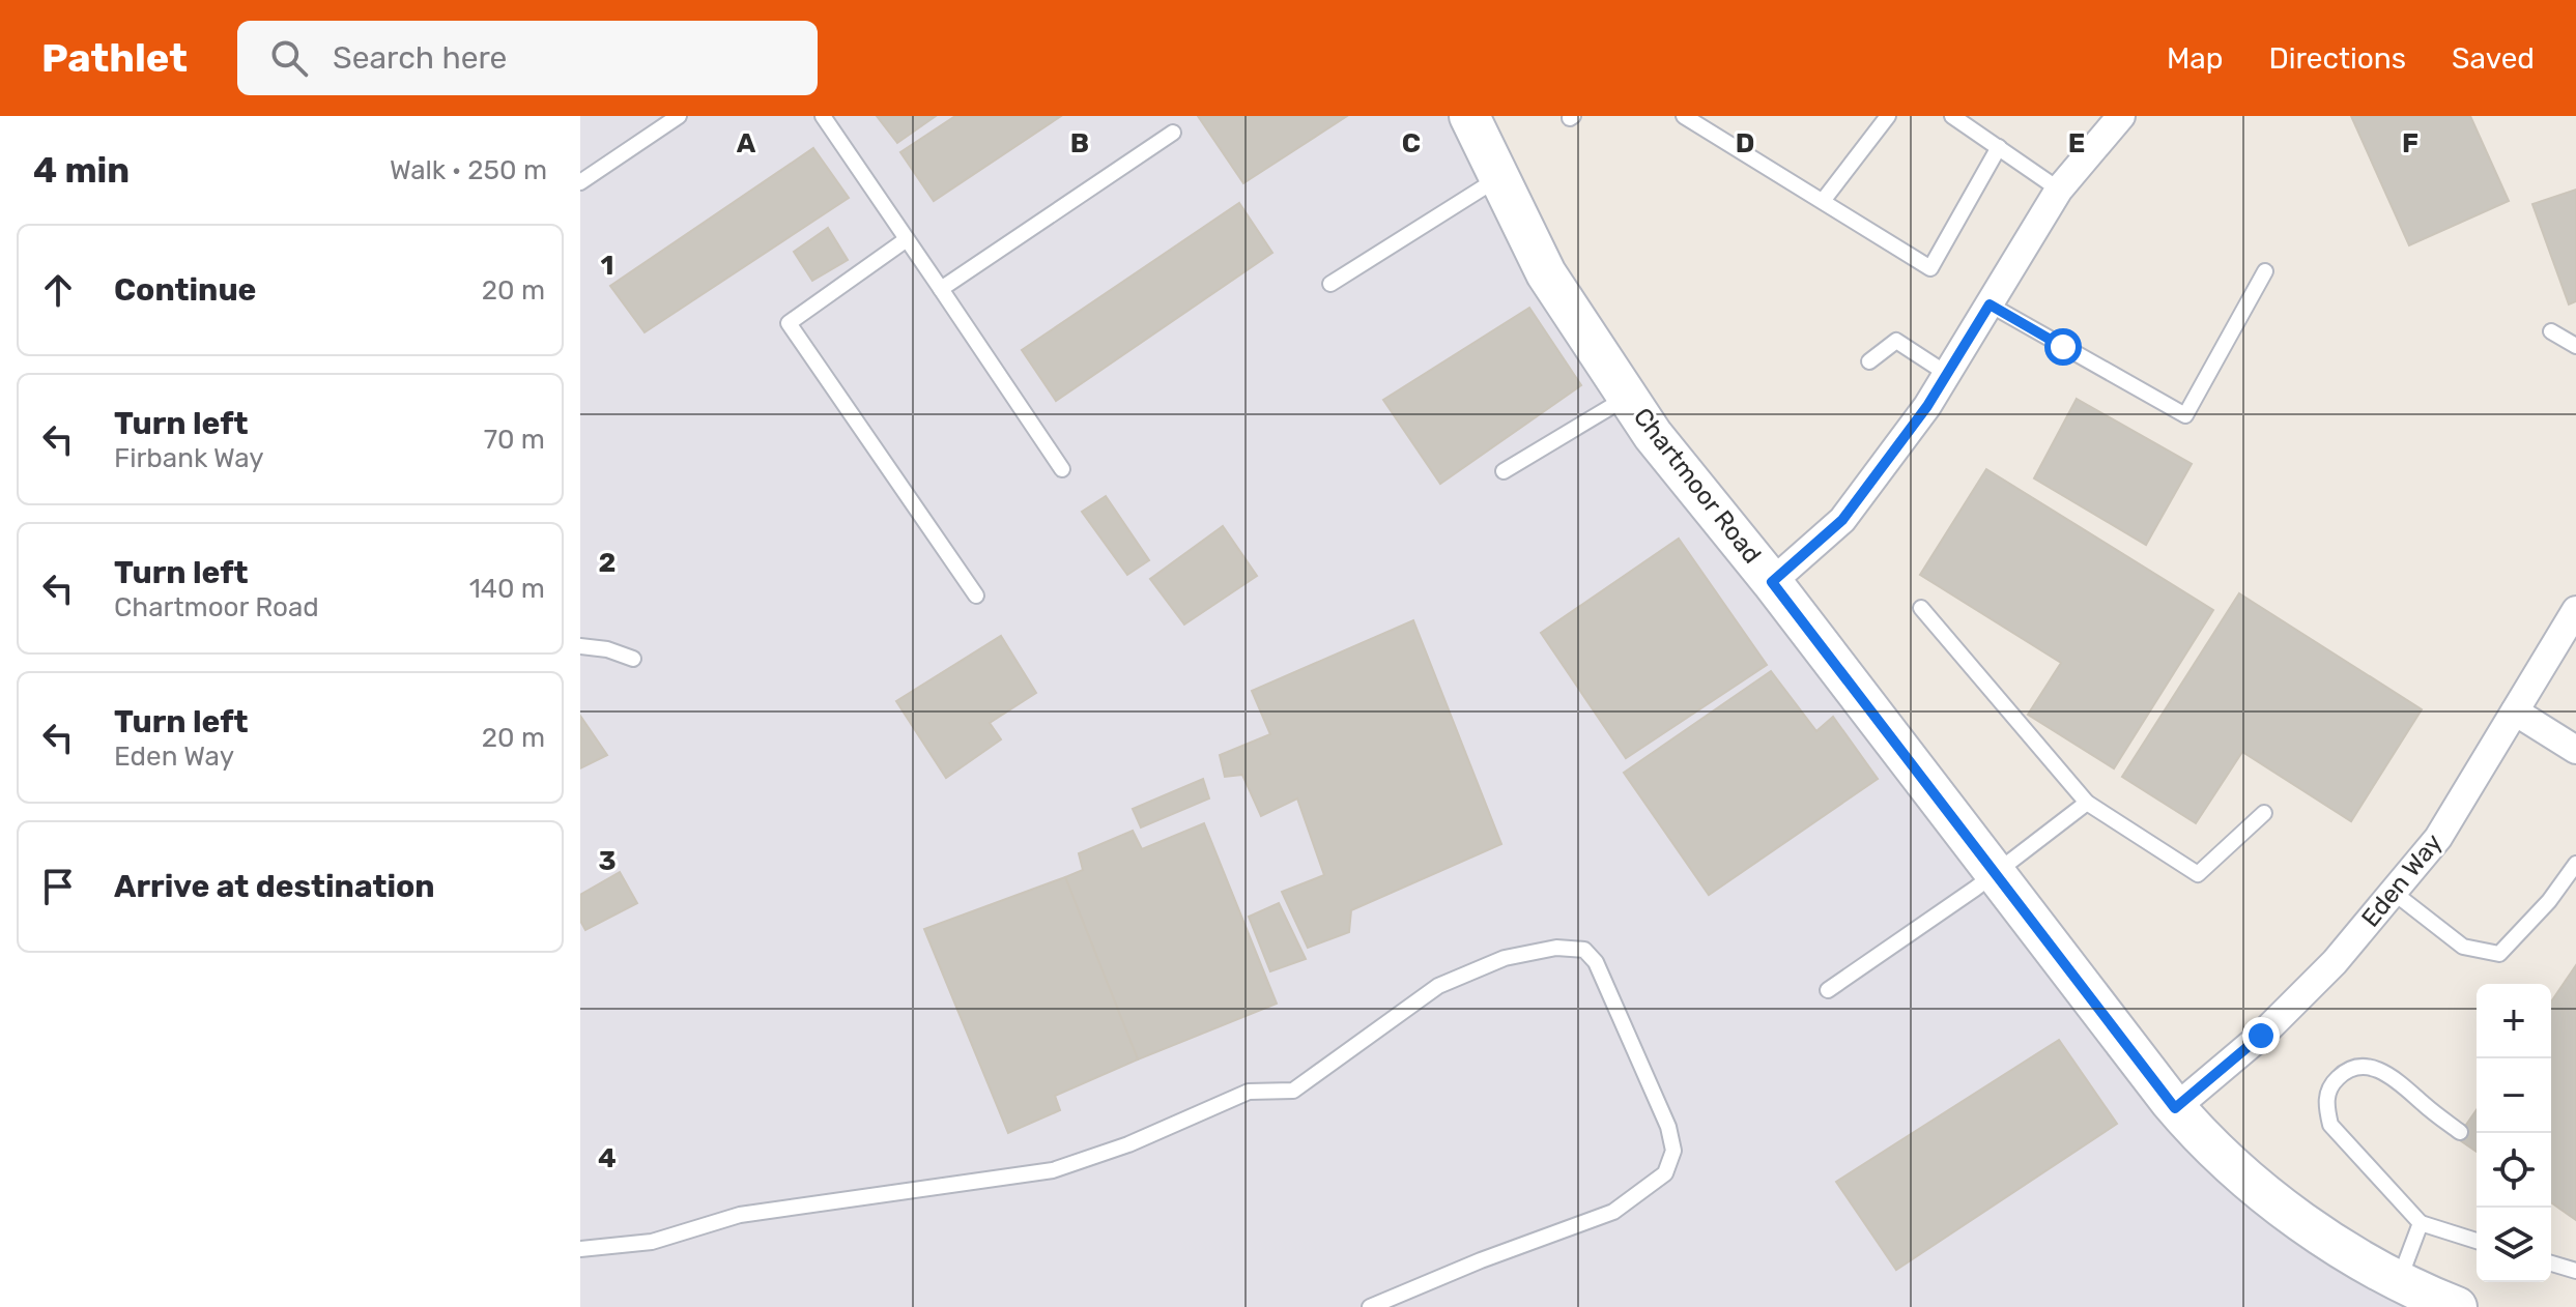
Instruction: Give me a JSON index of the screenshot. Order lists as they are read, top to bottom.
{
  "streets": {
    "street": ["Chartmoor Road", "Eden Way"]
  },
  "crossings": [
    ["Chartmoor Road", "Eden Way"]
  ],
  "page": {
    "header": "Pathlet",
    "search": "Search here",
    "nav": ["Map", "Directions", "Saved"],
    "heading": ["4 min", "Walk · 250 m"],
    "list": [
      ["Continue", "20 m"],
      ["Turn left", "Firbank Way", "70 m"],
      ["Turn left", "Chartmoor Road", "140 m"],
      ["Turn left", "Eden Way", "20 m"],
      "Arrive at destination"
    ],
    "map_buttons": ["+", "−"]
  },
  "grid": {
    "columns": [
      "A",
      "B",
      "C",
      "D",
      "E",
      "F"
    ],
    "rows": [
      "1",
      "2",
      "3",
      "4"
    ]
  }
}
